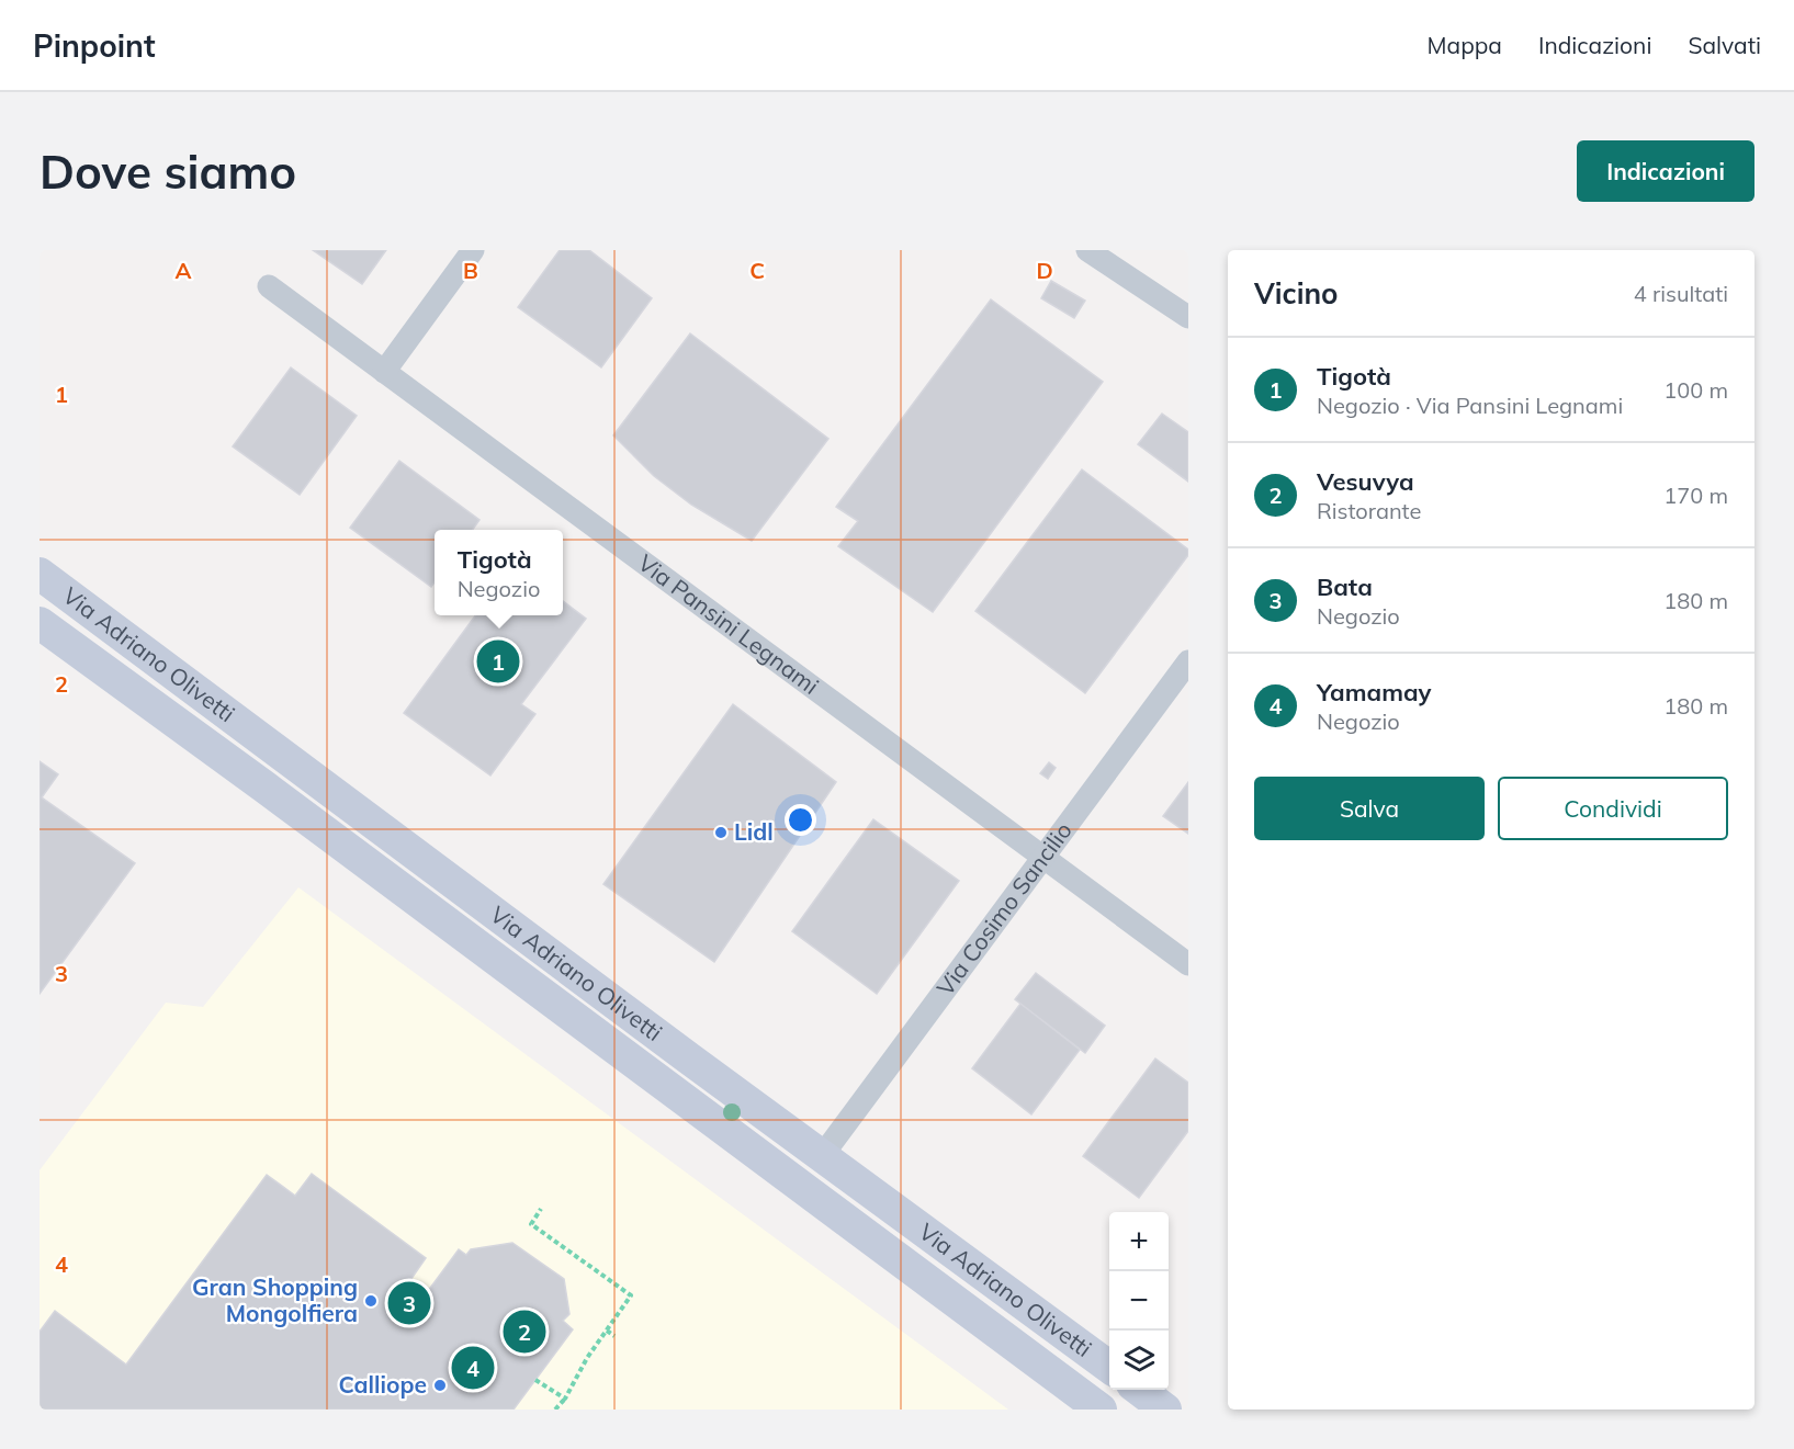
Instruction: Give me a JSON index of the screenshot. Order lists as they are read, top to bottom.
{
  "streets": {
    "street": ["Via Pansini Legnami", "Via Adriano Olivetti", "Via Cosimo Sancilio"]
  },
  "crossings": [
    ["Via Pansini Legnami", "Via Cosimo Sancilio"],
    ["Via Adriano Olivetti", "Via Cosimo Sancilio"]
  ],
  "places": ["Lidl", "Gran Shopping Mongolfiera", "Calliope"],
  "page": {
    "header": "Pinpoint",
    "nav": ["Mappa", "Indicazioni", "Salvati"],
    "buttons": [
      "Indicazioni",
      ["Salva", "Condividi"]
    ],
    "title": "Dove siamo",
    "heading": ["Vicino", "4 risultati"],
    "list": [
      {
        "mark": "1",
        "name": "Tigotà",
        "note": "Negozio · Via Pansini Legnami",
        "value": "100 m"
      },
      {
        "mark": "2",
        "name": "Vesuvya",
        "note": "Ristorante",
        "value": "170 m"
      },
      {
        "mark": "3",
        "name": "Bata",
        "note": "Negozio",
        "value": "180 m"
      },
      {
        "mark": "4",
        "name": "Yamamay",
        "note": "Negozio",
        "value": "180 m"
      }
    ],
    "popup": ["Tigotà", "Negozio"],
    "pins": [
      "1",
      "3",
      "2",
      "4"
    ],
    "map_buttons": ["+", "−"]
  },
  "grid": {
    "columns": [
      "A",
      "B",
      "C",
      "D"
    ],
    "rows": [
      "1",
      "2",
      "3",
      "4"
    ]
  }
}
